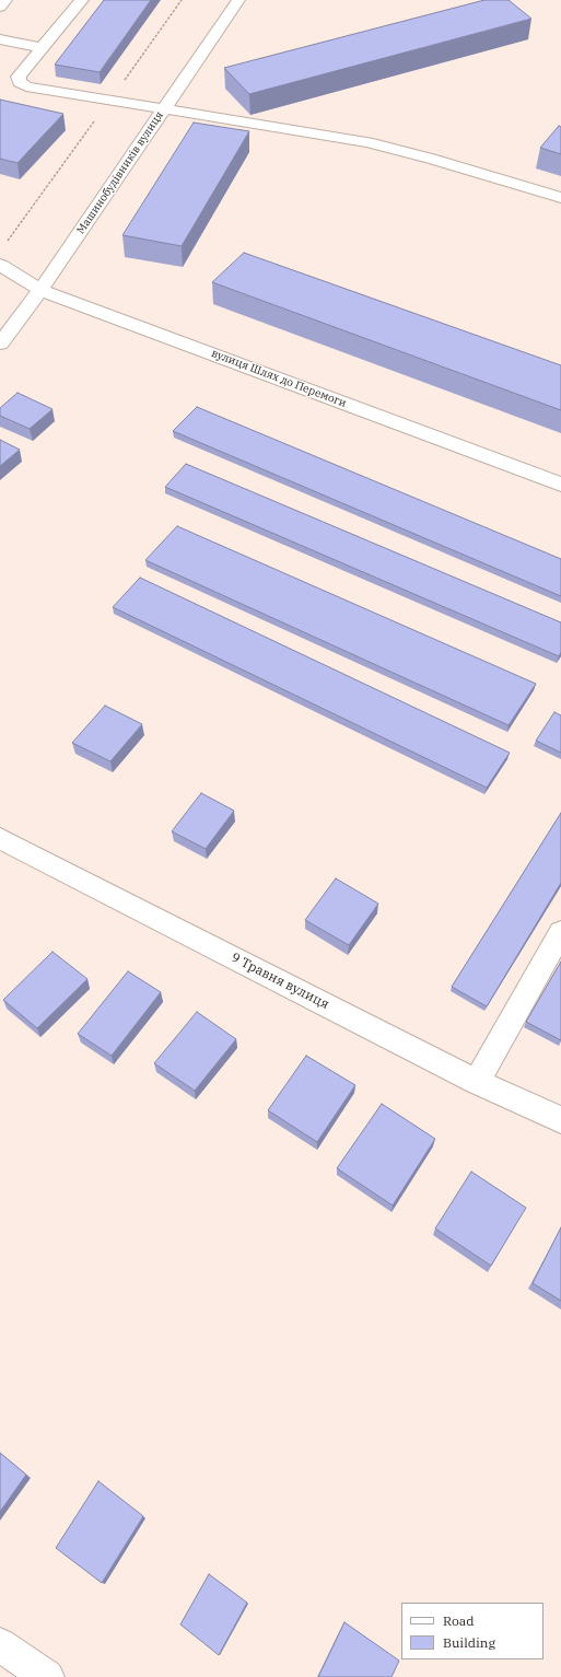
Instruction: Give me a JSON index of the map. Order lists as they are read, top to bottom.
{
  "streets": {
    "street": ["Машинобудівників вулиця", "вулиця Шлях до Перемоги", "9 Травня вулиця"]
  },
  "crossings": [
    ["Машинобудівників вулиця", "вулиця Шлях до Перемоги"]
  ],
  "legend": ["Road", "Building"]
}
